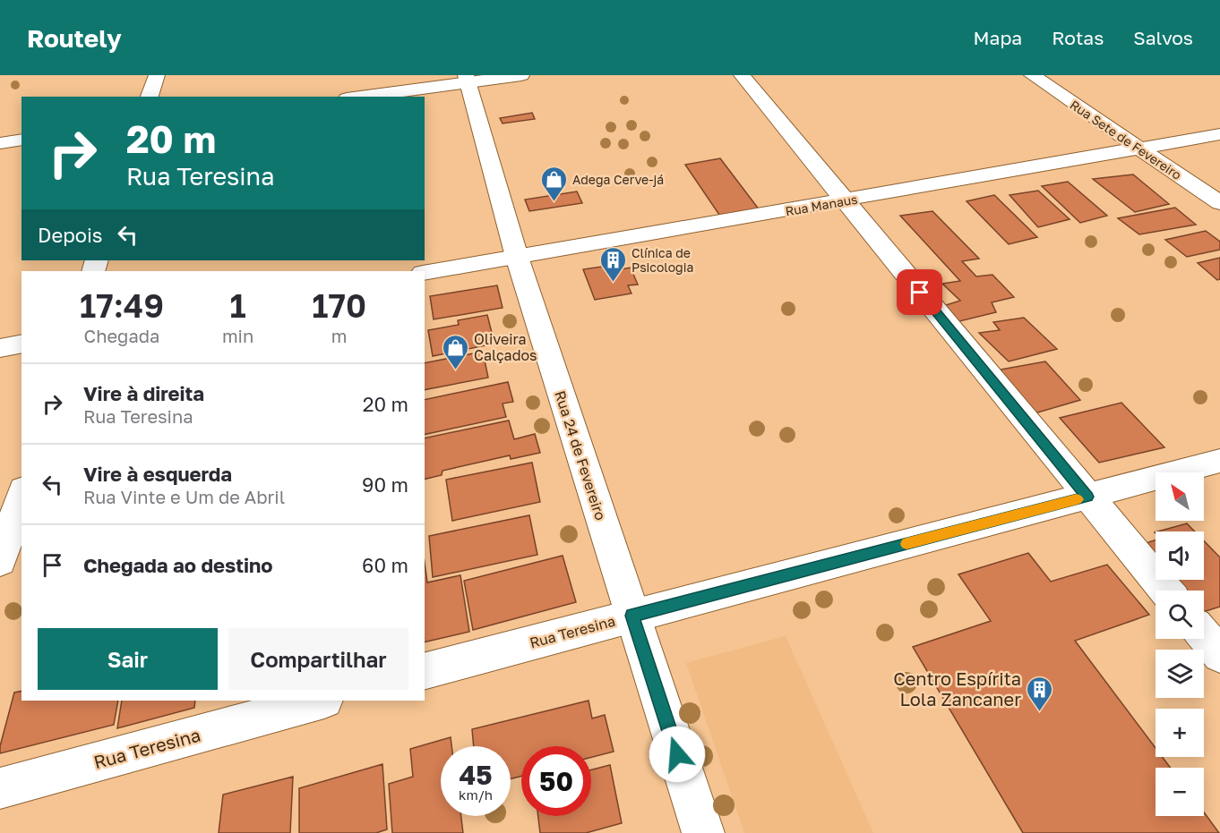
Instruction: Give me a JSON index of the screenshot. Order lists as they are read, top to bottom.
{
  "streets": {
    "street": [
      "Rua Sete de Fevereiro",
      "Rua Manaus",
      "Rua 24 de Fevereiro",
      "Rua Teresina"
    ]
  },
  "crossings": [
    ["Rua Sete de Fevereiro", "Rua Manaus"],
    ["Rua Manaus", "Rua 24 de Fevereiro"],
    ["Rua 24 de Fevereiro", "Rua Teresina"]
  ],
  "places": {
    "shop": ["Adega Cerve-já", "Oliveira Calçados"],
    "building": ["Clínica de Psicologia", "Centro Espírita Lola Zancaner"]
  },
  "north": "top left",
  "page": {
    "header": "Routely",
    "nav": ["Mapa", "Rotas", "Salvos"],
    "turn": ["20 m", "Rua Teresina"],
    "then": "Depois",
    "eta": [
      "17:49",
      "Chegada",
      "1",
      "min",
      "170",
      "m"
    ],
    "list": [
      {
        "name": "Vire à direita",
        "note": "Rua Teresina",
        "value": "20 m"
      },
      {
        "name": "Vire à esquerda",
        "note": "Rua Vinte e Um de Abril",
        "value": "90 m"
      },
      {
        "name": "Chegada ao destino",
        "value": "60 m"
      }
    ],
    "map_buttons": ["+", "−"],
    "buttons": ["Sair", "Compartilhar"],
    "speed": "45 km/h",
    "limit": "50"
  }
}
